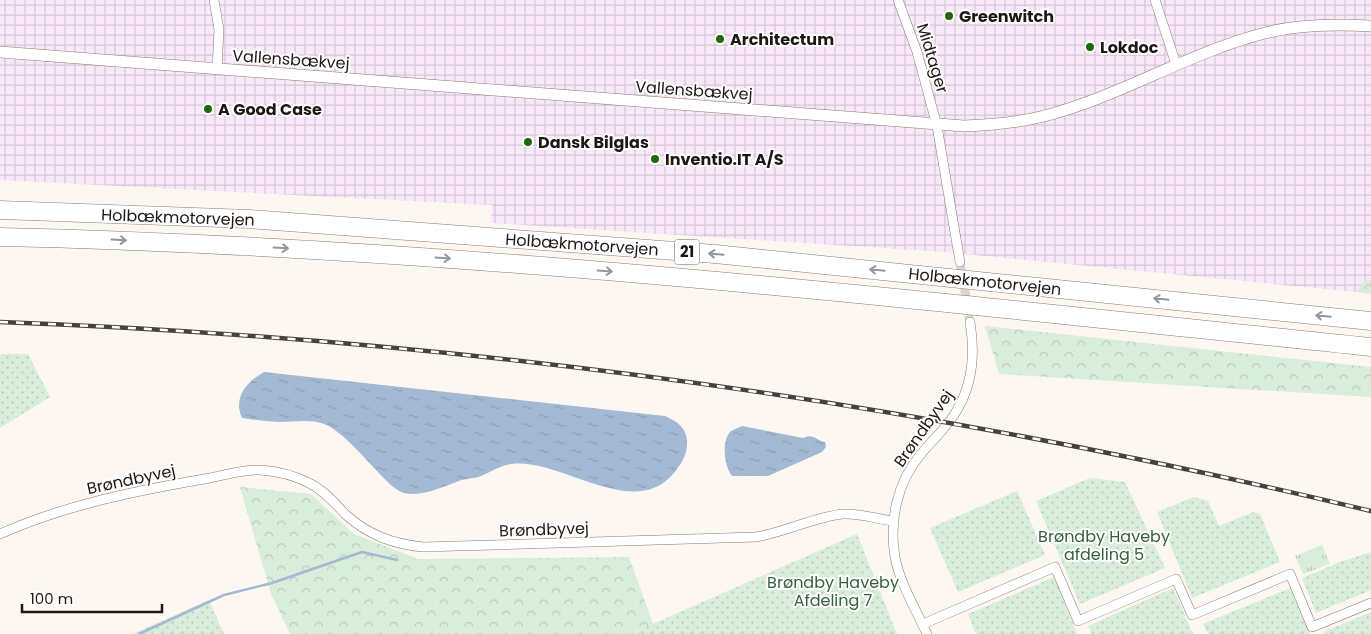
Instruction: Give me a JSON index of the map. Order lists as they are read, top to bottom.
{
  "streets": {
    "highway": ["Holbækmotorvejen", "21"],
    "street": ["Midtager", "Vallensbækvej", "Brøndbyvej"]
  },
  "crossings": [
    ["Midtager", "Vallensbækvej"]
  ],
  "parks": ["Brøndby Haveby afdeling 5", "Brøndby Haveby Afdeling 7"],
  "places": [
    "Greenwitch",
    "Architectum",
    "Lokdoc",
    "A Good Case",
    "Dansk Bilglas",
    "Inventio.IT A/S"
  ],
  "scale_bar": "100 m"
}
